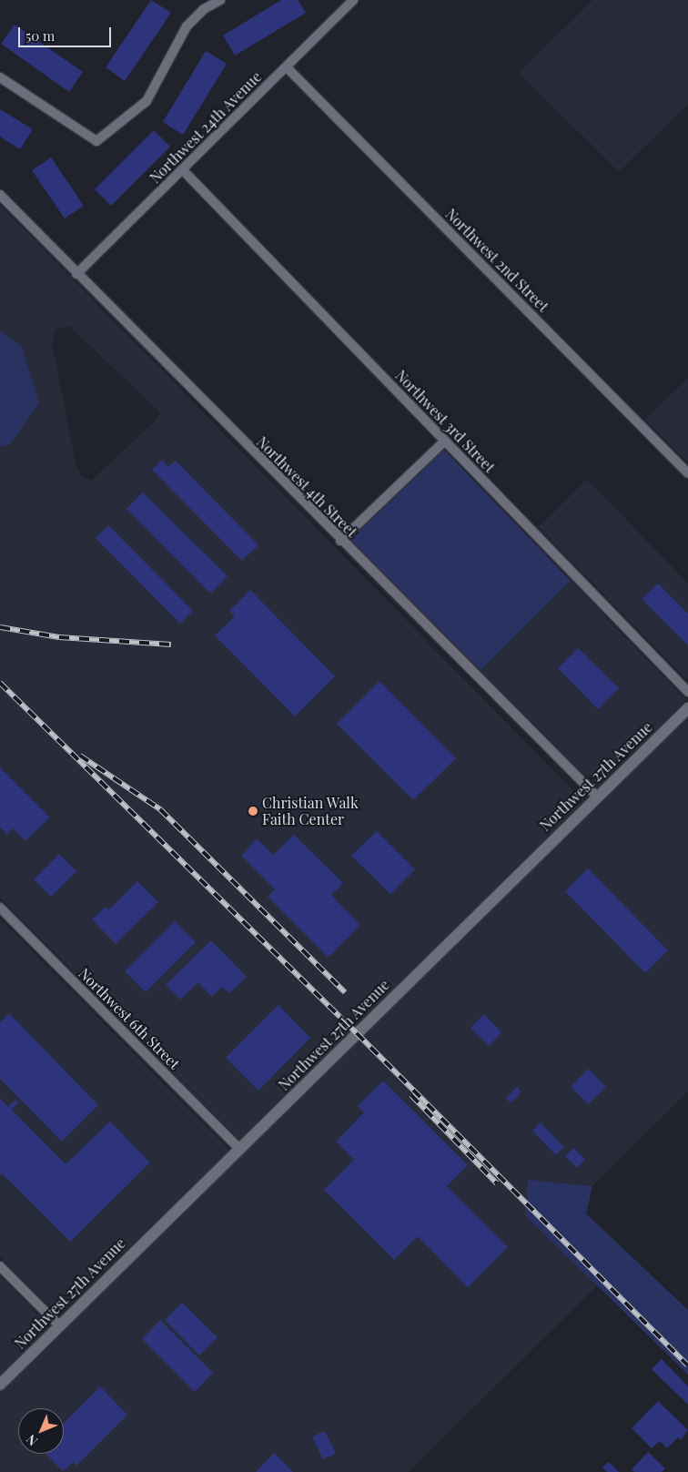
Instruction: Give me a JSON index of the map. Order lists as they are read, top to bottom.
{
  "streets": {
    "main road": ["Northwest 27th Avenue"],
    "street": [
      "Northwest 24th Avenue",
      "Northwest 2nd Street",
      "Northwest 3rd Street",
      "Northwest 4th Street",
      "Northwest 6th Street"
    ]
  },
  "crossings": [
    ["Northwest 24th Avenue", "Northwest 2nd Street"],
    ["Northwest 24th Avenue", "Northwest 3rd Street"],
    ["Northwest 24th Avenue", "Northwest 4th Street"],
    ["Northwest 4th Street", "Northwest 27th Avenue"],
    ["Northwest 27th Avenue", "Northwest 6th Street"]
  ],
  "places": ["Christian Walk Faith Center"],
  "scale_bar": "50 m",
  "north": "bottom left"
}
